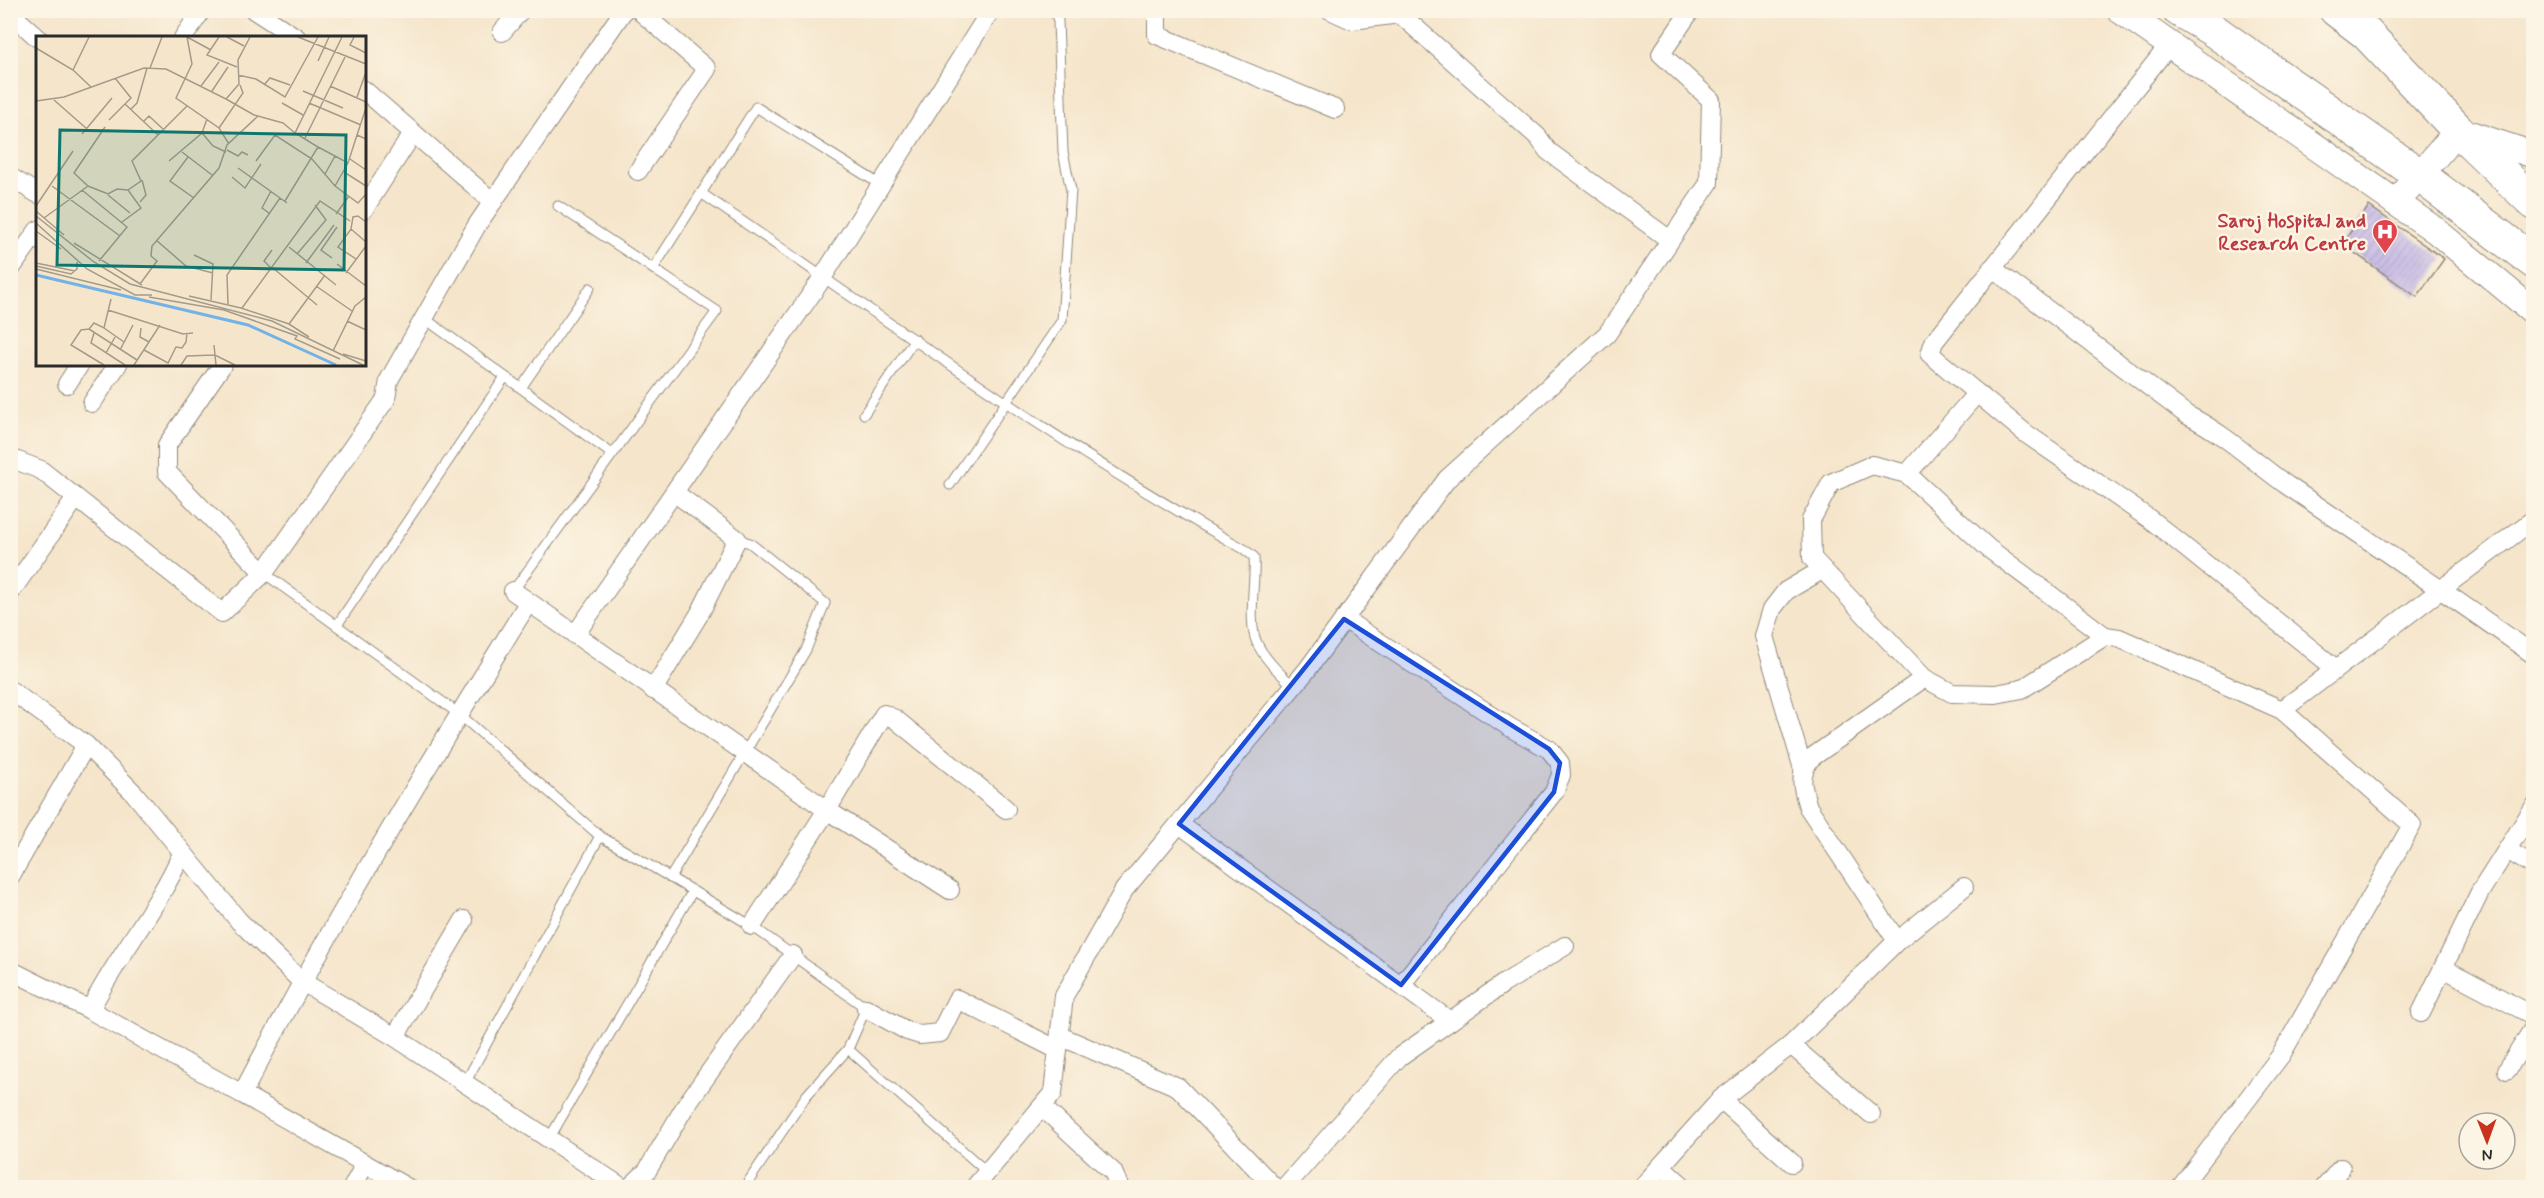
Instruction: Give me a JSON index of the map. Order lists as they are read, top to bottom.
{
  "places": {
    "hospital": ["Saroj Hospital and Research Centre"]
  },
  "north": "bottom"
}
